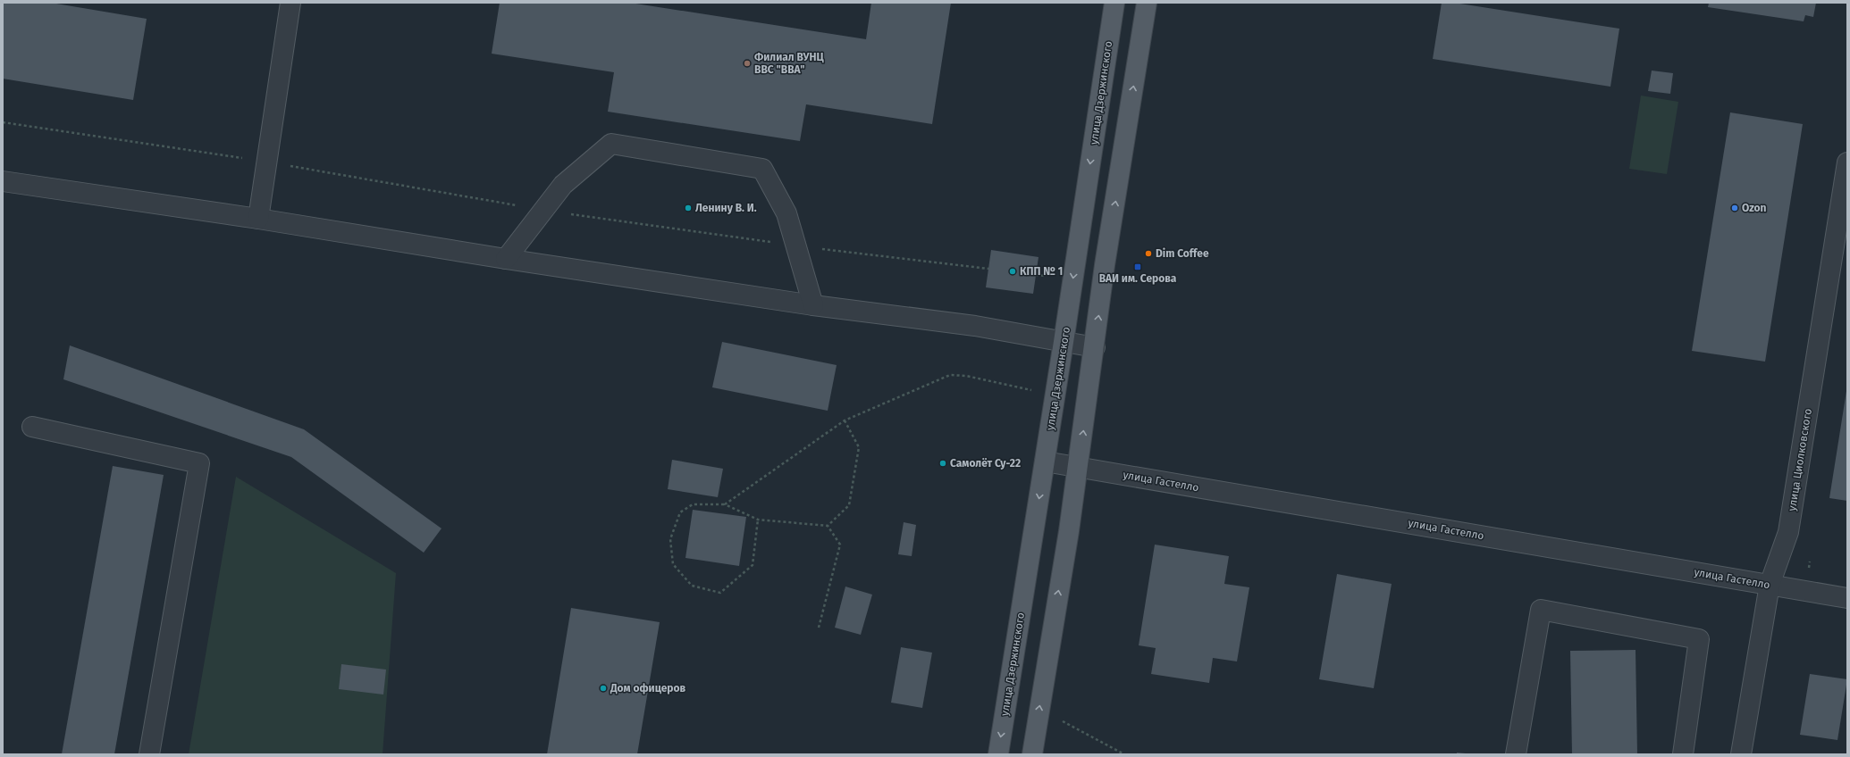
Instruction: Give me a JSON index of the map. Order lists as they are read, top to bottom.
{
  "streets": {
    "main road": ["улица Дзержинского"],
    "street": ["улица Циолковского", "улица Гастелло"]
  },
  "crossings": [
    ["улица Дзержинского", "улица Гастелло"],
    ["улица Циолковского", "улица Гастелло"]
  ],
  "places": {
    "other": [
      "Филиал ВУНЦ ВВС \"ВВА\"",
      "Ленину В. И.",
      "Ozon",
      "Dim Coffee",
      "КПП № 1",
      "Самолёт Су-22",
      "Дом офицеров"
    ],
    "transit": ["ВАИ им. Серова"]
  }
}
